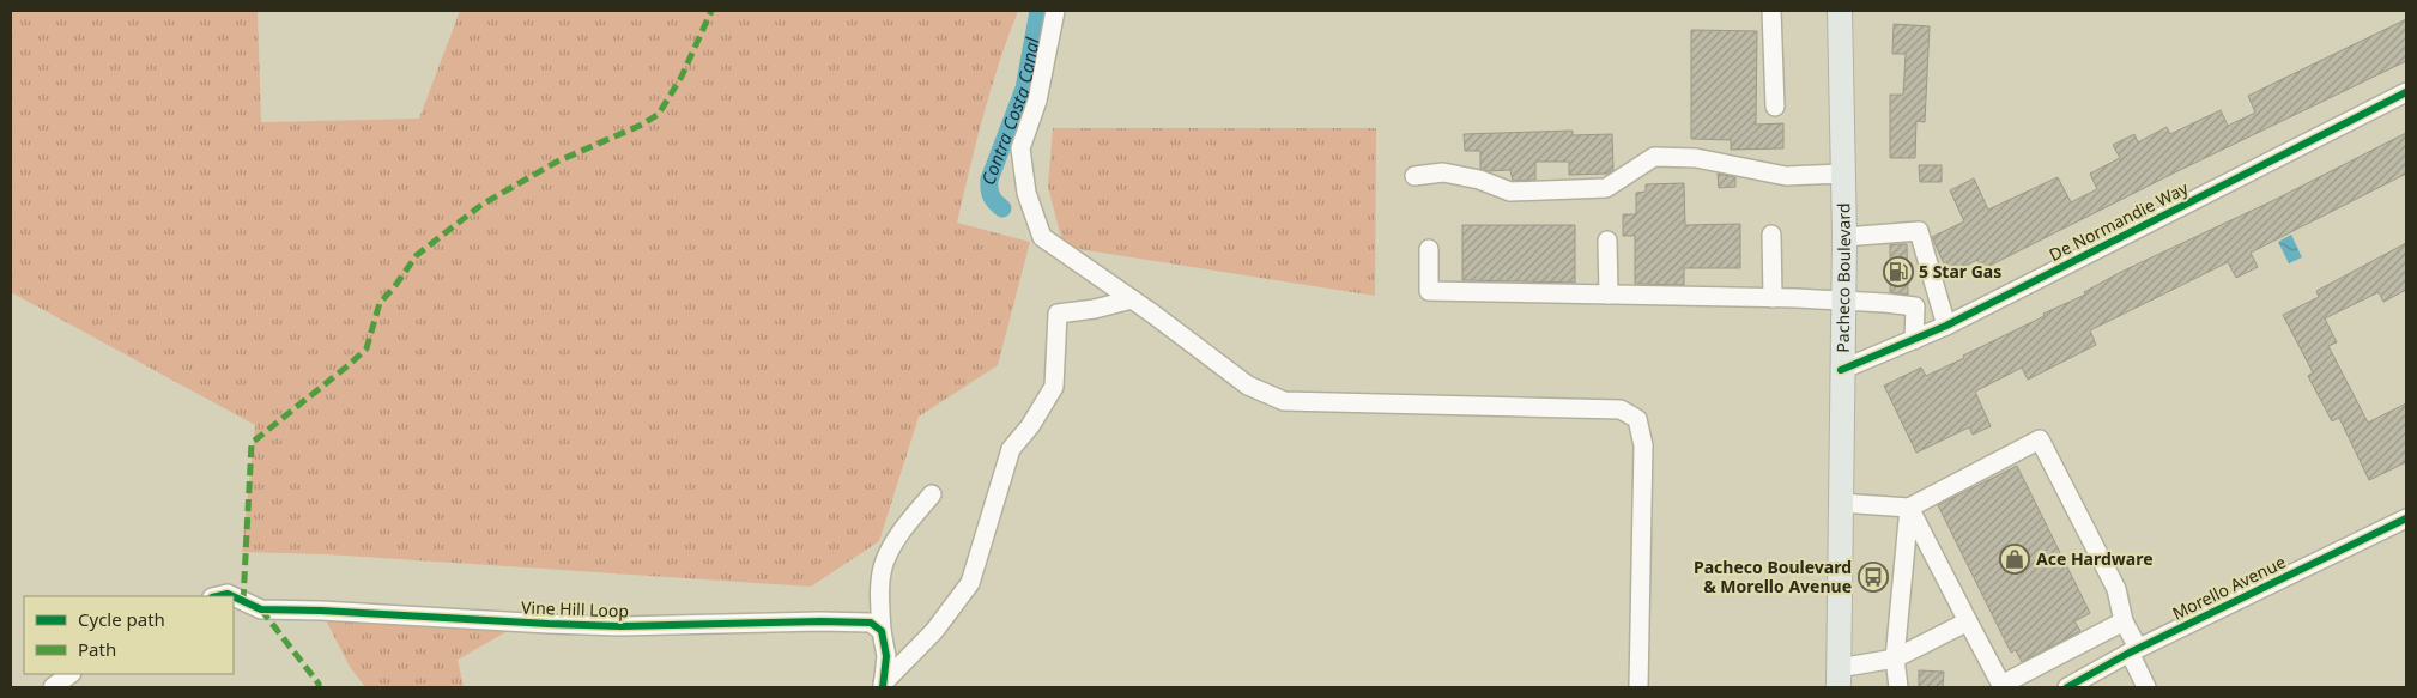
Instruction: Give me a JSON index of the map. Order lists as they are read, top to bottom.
{
  "streets": {
    "main road": ["Pacheco Boulevard"],
    "street": ["De Normandie Way", "Morello Avenue", "Vine Hill Loop"]
  },
  "crossings": [
    ["De Normandie Way", "Pacheco Boulevard"]
  ],
  "water": ["Contra Costa Canal"],
  "places": {
    "fuel station": ["5 Star Gas"],
    "shop": ["Ace Hardware"],
    "bus stop": ["Pacheco Boulevard & Morello Avenue"]
  },
  "legend": ["Cycle path", "Path"]
}
